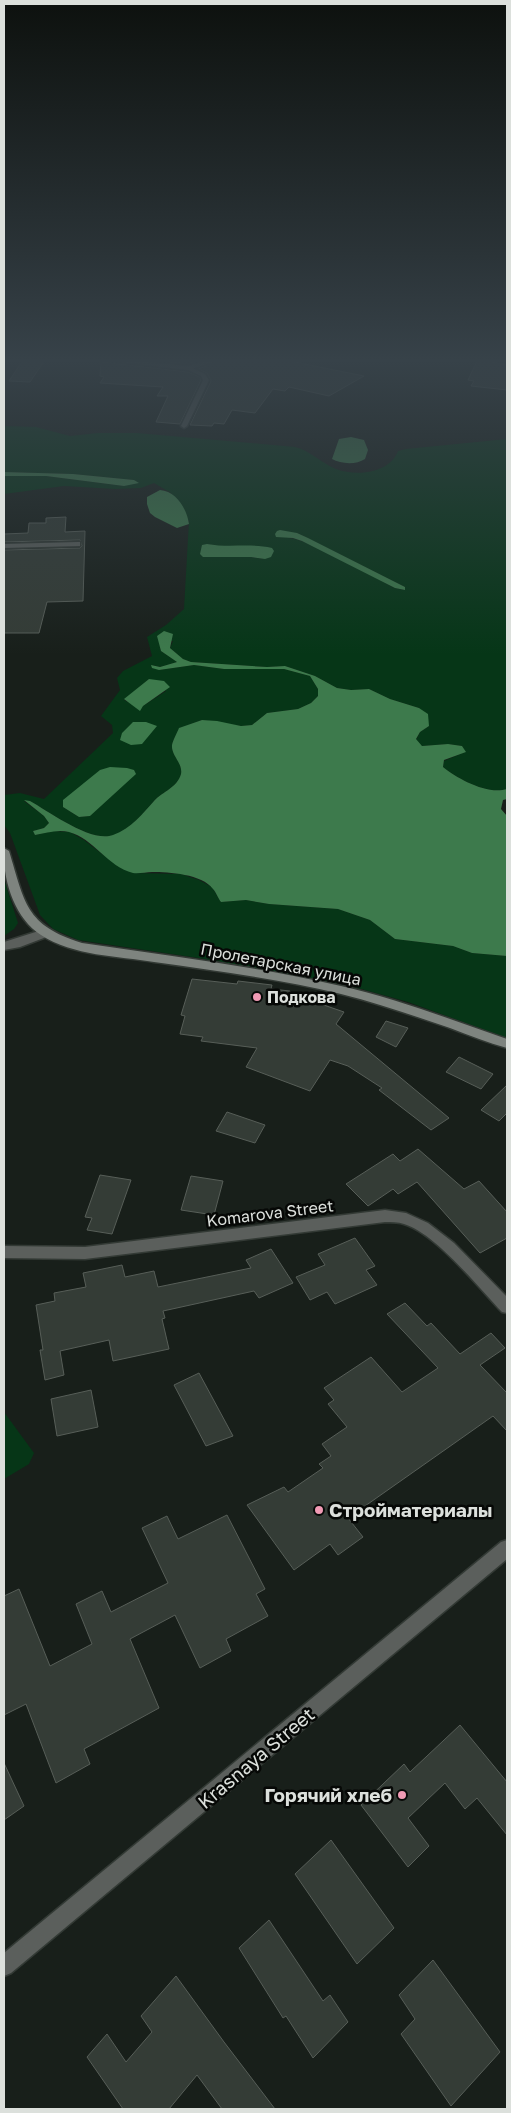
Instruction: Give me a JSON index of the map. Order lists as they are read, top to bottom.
{
  "streets": {
    "main road": ["Пролетарская улица"],
    "street": ["Komarova Street", "Krasnaya Street"]
  },
  "places": ["Подкова", "Стройматериалы", "Горячий хлеб"]
}
